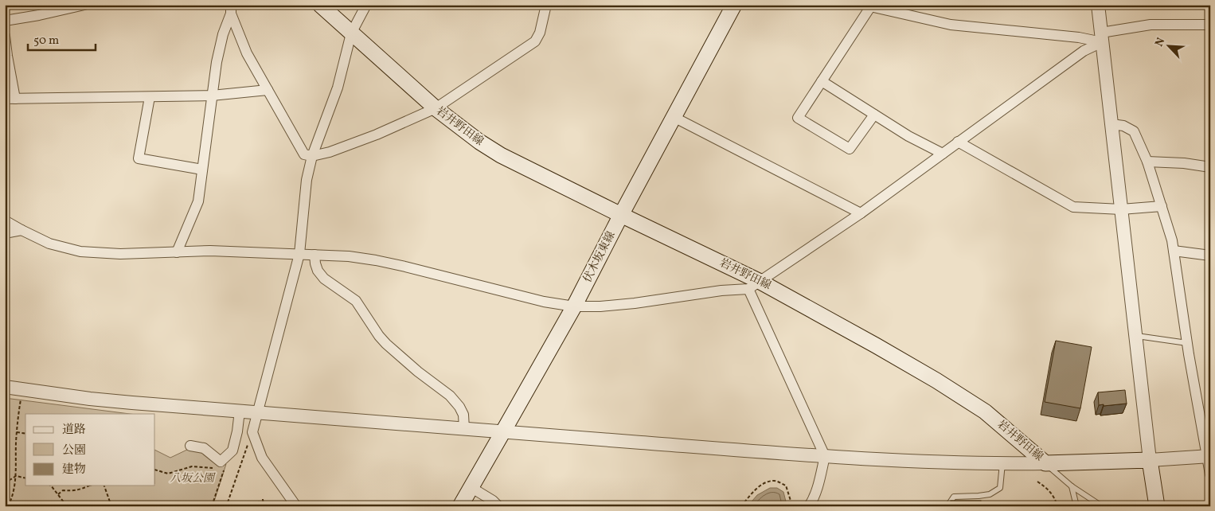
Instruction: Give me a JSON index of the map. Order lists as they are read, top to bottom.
{
  "streets": {
    "main road": ["岩井野田線", "伏木坂東線"]
  },
  "crossings": [
    ["岩井野田線", "伏木坂東線"]
  ],
  "parks": ["八坂公園"],
  "legend": ["道路", "公園", "建物"],
  "scale_bar": "50 m",
  "north": "top left"
}
